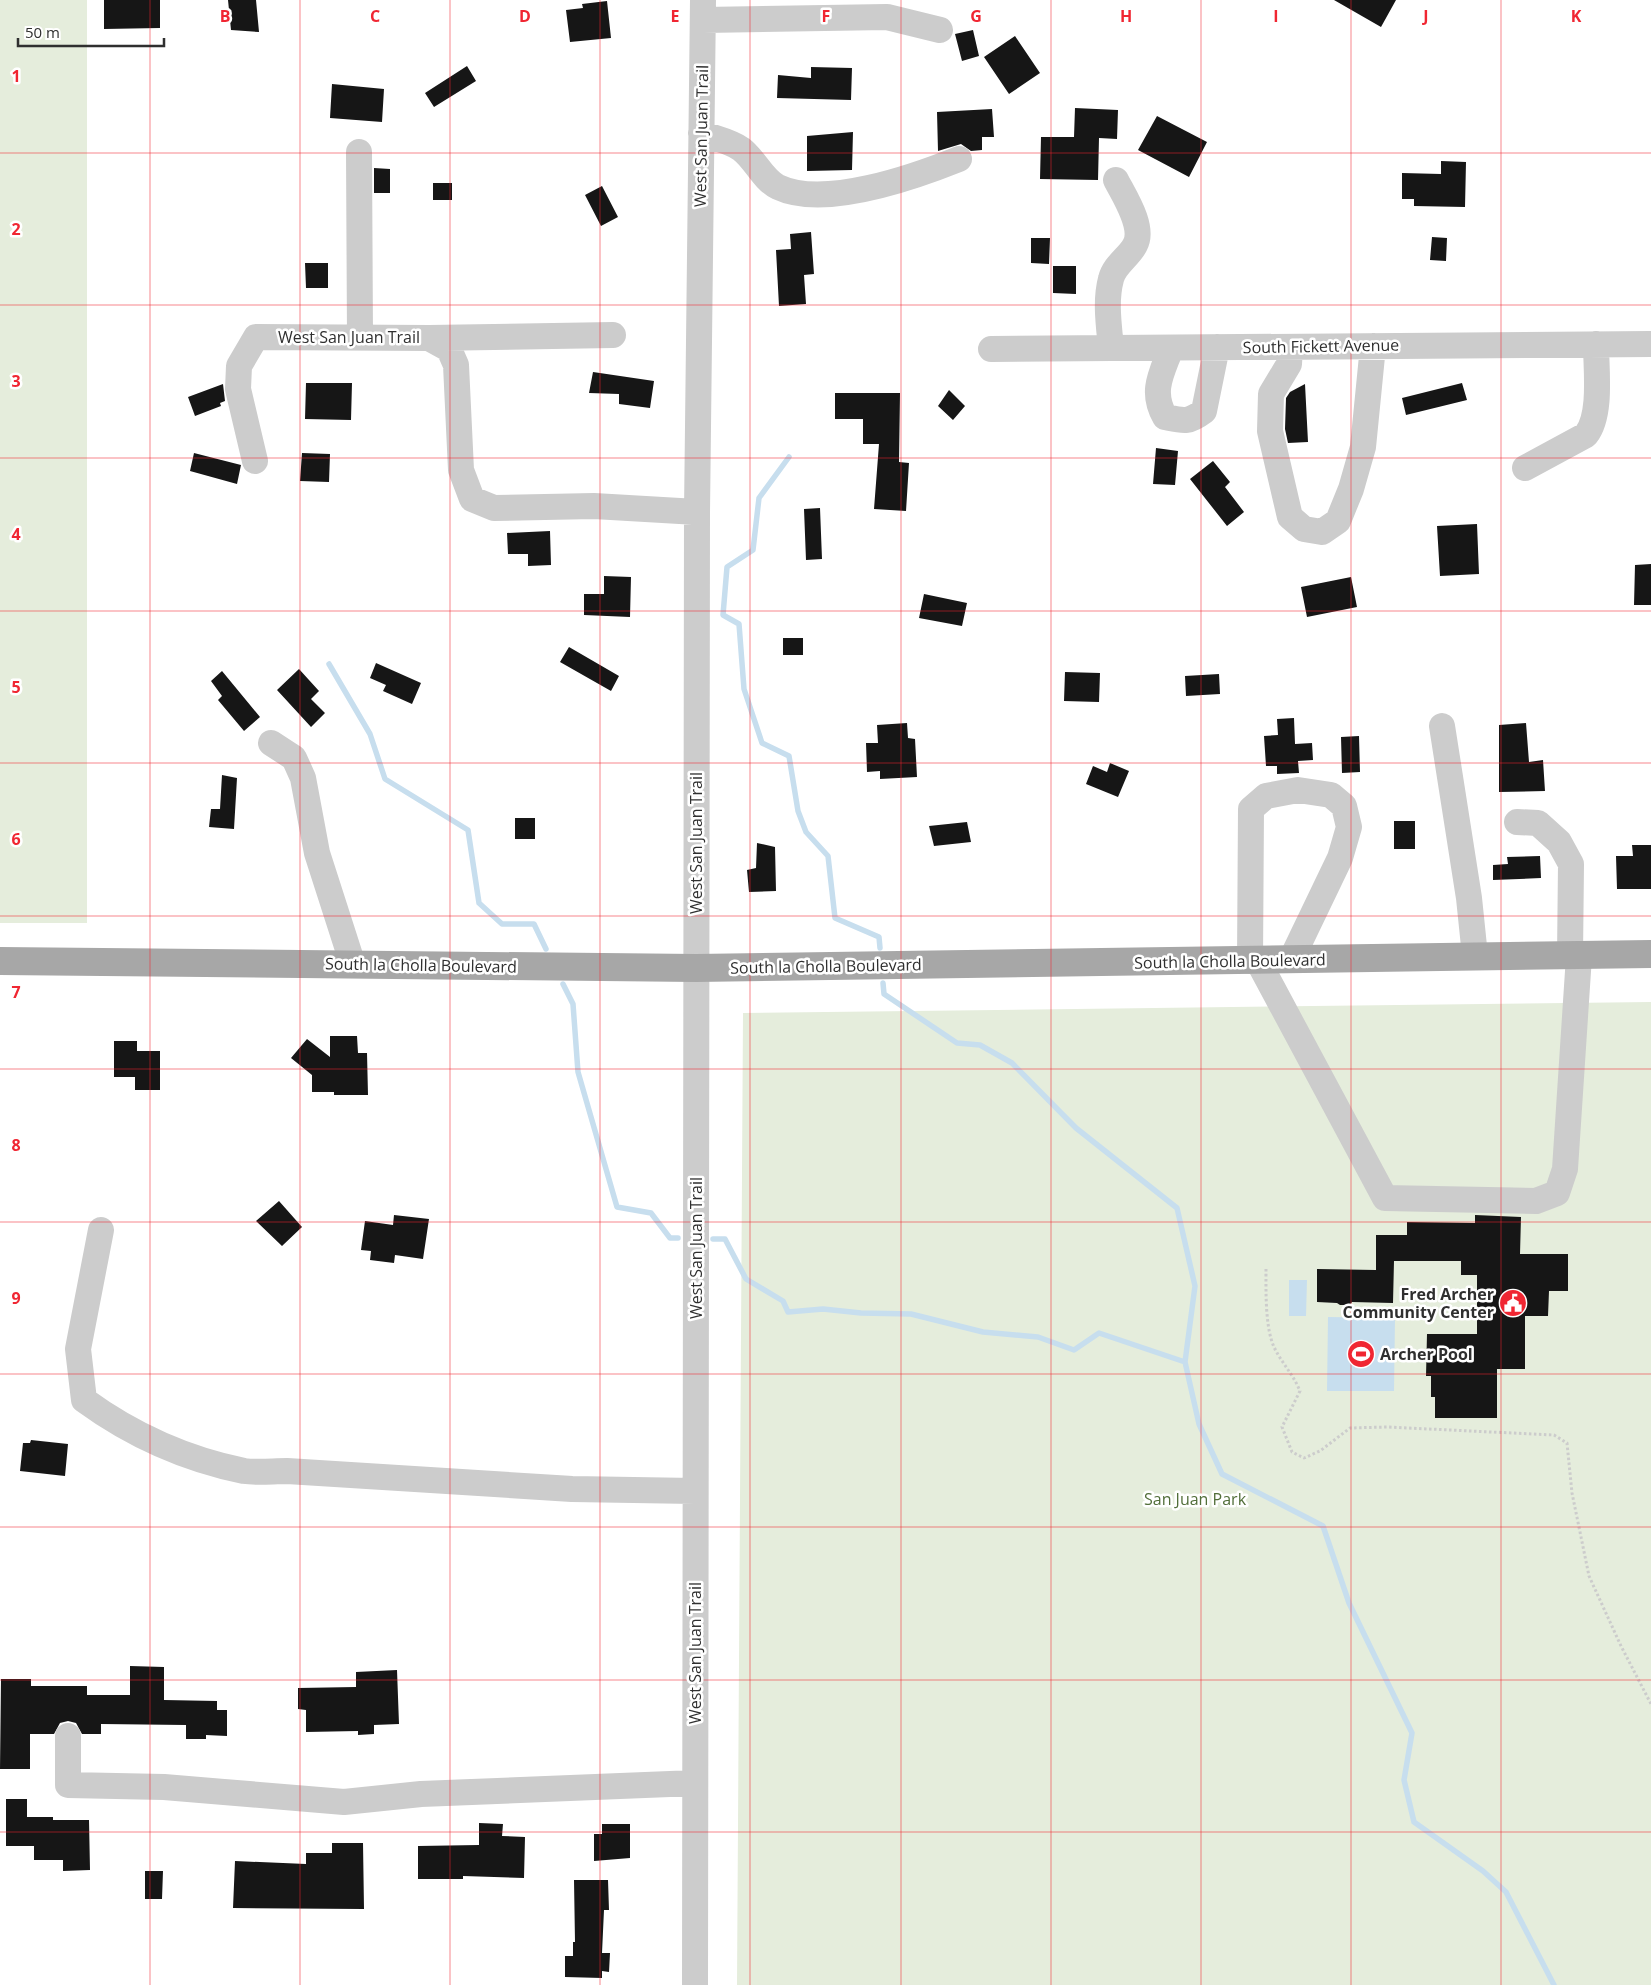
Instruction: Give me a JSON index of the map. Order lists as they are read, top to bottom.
{
  "streets": {
    "main road": ["South la Cholla Boulevard"],
    "street": ["West San Juan Trail", "South Fickett Avenue"]
  },
  "crossings": [
    ["West San Juan Trail", "South la Cholla Boulevard"]
  ],
  "parks": ["San Juan Park"],
  "places": {
    "public building": ["Fred Archer Community Center"],
    "sports": ["Archer Pool"]
  },
  "scale_bar": "50 m",
  "grid": {
    "columns": [
      "B",
      "C",
      "D",
      "E",
      "F",
      "G",
      "H",
      "I",
      "J",
      "K"
    ],
    "rows": [
      "1",
      "2",
      "3",
      "4",
      "5",
      "6",
      "7",
      "8",
      "9"
    ]
  }
}
